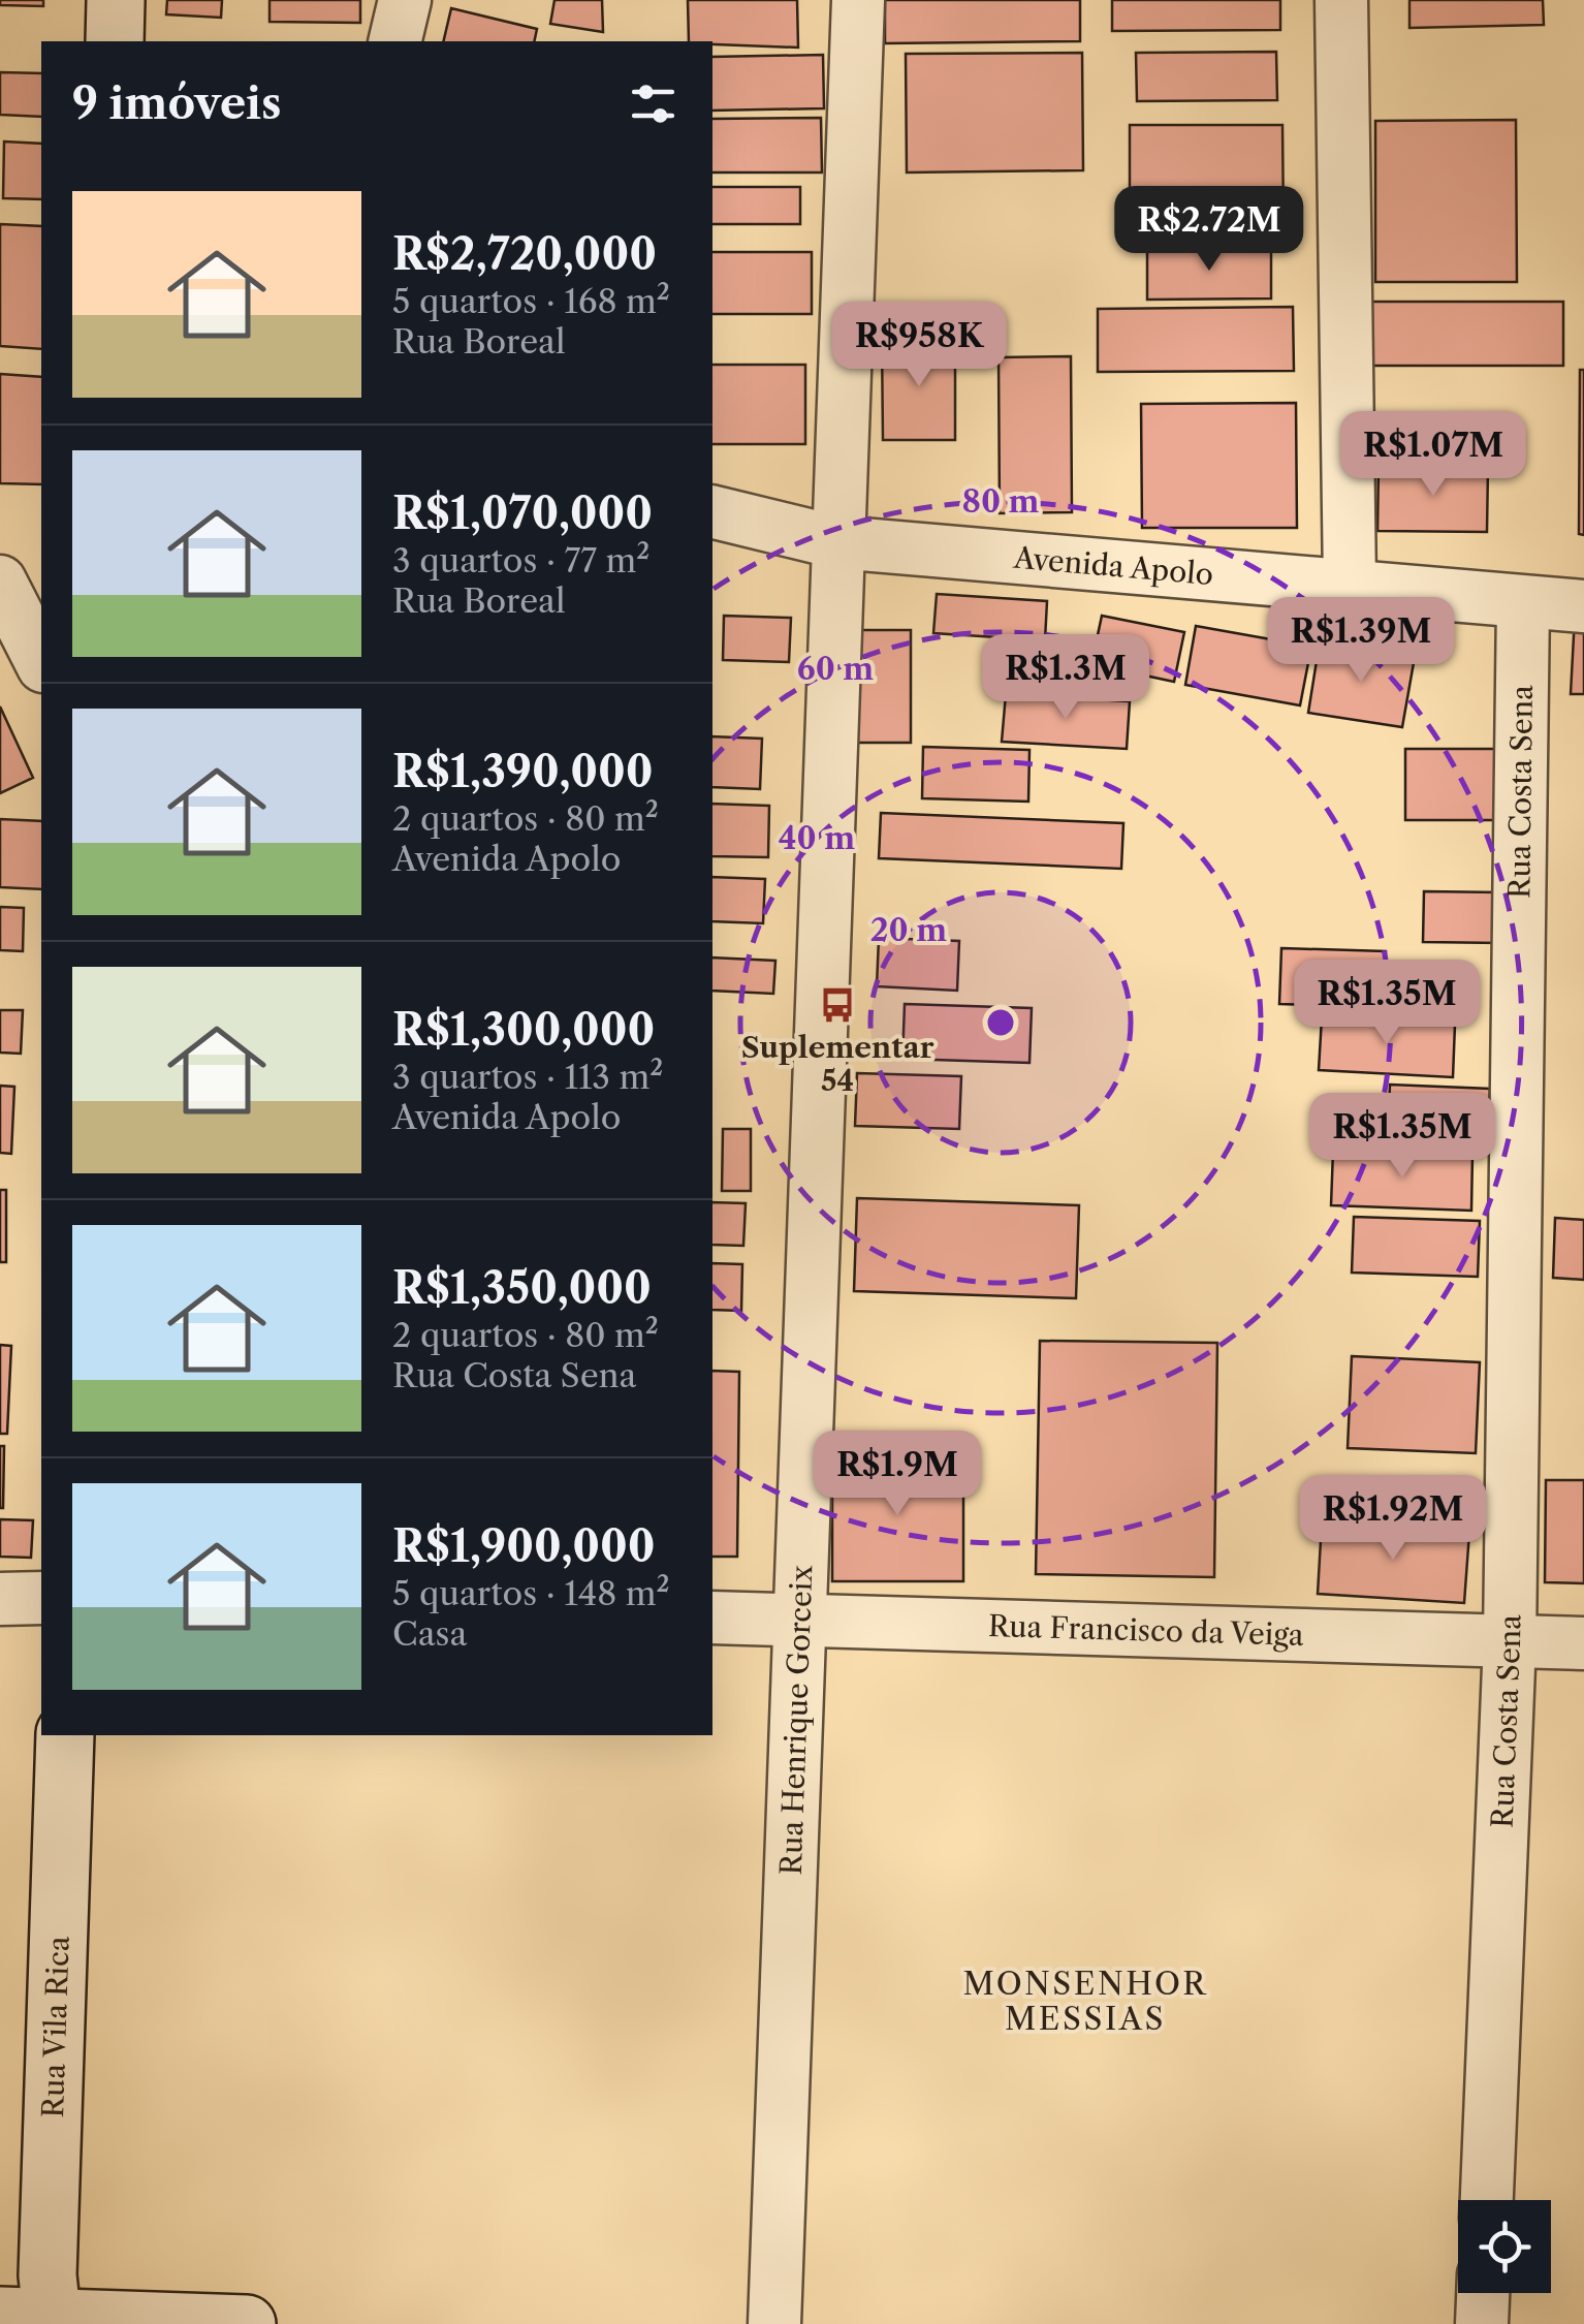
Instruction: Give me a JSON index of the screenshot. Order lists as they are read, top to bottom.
{
  "streets": {
    "street": [
      "Avenida Apolo",
      "Rua Costa Sena",
      "Rua Francisco da Veiga",
      "Rua Henrique Gorceix",
      "Rua Vila Rica"
    ]
  },
  "crossings": [
    ["Avenida Apolo", "Rua Costa Sena"],
    ["Avenida Apolo", "Rua Henrique Gorceix"],
    ["Rua Costa Sena", "Rua Francisco da Veiga"],
    ["Rua Francisco da Veiga", "Rua Henrique Gorceix"]
  ],
  "districts": ["MONSENHOR MESSIAS"],
  "places": {
    "bus stop": ["Suplementar 54"]
  },
  "page": {
    "heading": "9 imóveis",
    "list": [
      {
        "name": "R$2,720,000",
        "note": "5 quartos · 168 m² · Rua Boreal"
      },
      {
        "name": "R$1,070,000",
        "note": "3 quartos · 77 m² · Rua Boreal"
      },
      {
        "name": "R$1,390,000",
        "note": "2 quartos · 80 m² · Avenida Apolo"
      },
      {
        "name": "R$1,300,000",
        "note": "3 quartos · 113 m² · Avenida Apolo"
      },
      {
        "name": "R$1,350,000",
        "note": "2 quartos · 80 m² · Rua Costa Sena"
      },
      {
        "name": "R$1,900,000",
        "note": "5 quartos · 148 m² · Casa"
      }
    ],
    "price": [
      "R$2.72M",
      "R$958K",
      "R$1.07M",
      "R$1.39M",
      "R$1.3M",
      "R$1.35M",
      "R$1.35M",
      "R$1.9M",
      "R$1.92M"
    ]
  },
  "rings": [
    "80 m",
    "60 m",
    "40 m",
    "20 m"
  ]
}
